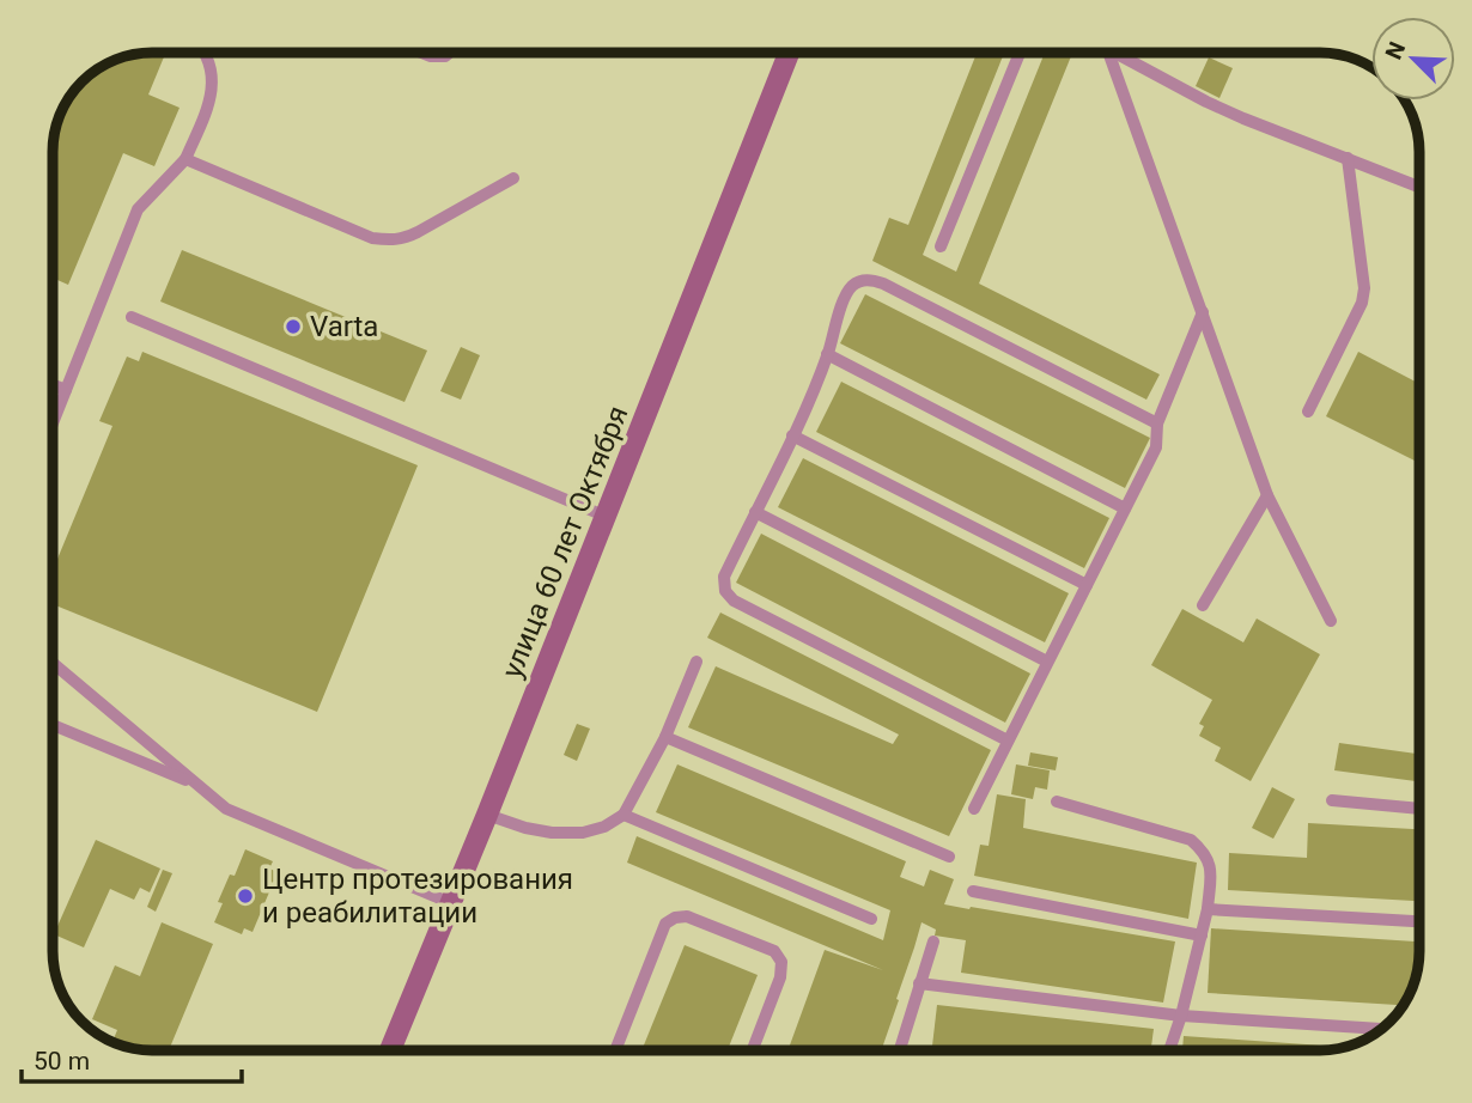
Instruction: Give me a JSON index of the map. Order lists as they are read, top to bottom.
{
  "streets": {
    "main road": ["улица 60 лет Октября"]
  },
  "places": ["Varta", "Центр протезирования и реабилитации"],
  "scale_bar": "50 m",
  "north": "top left"
}
